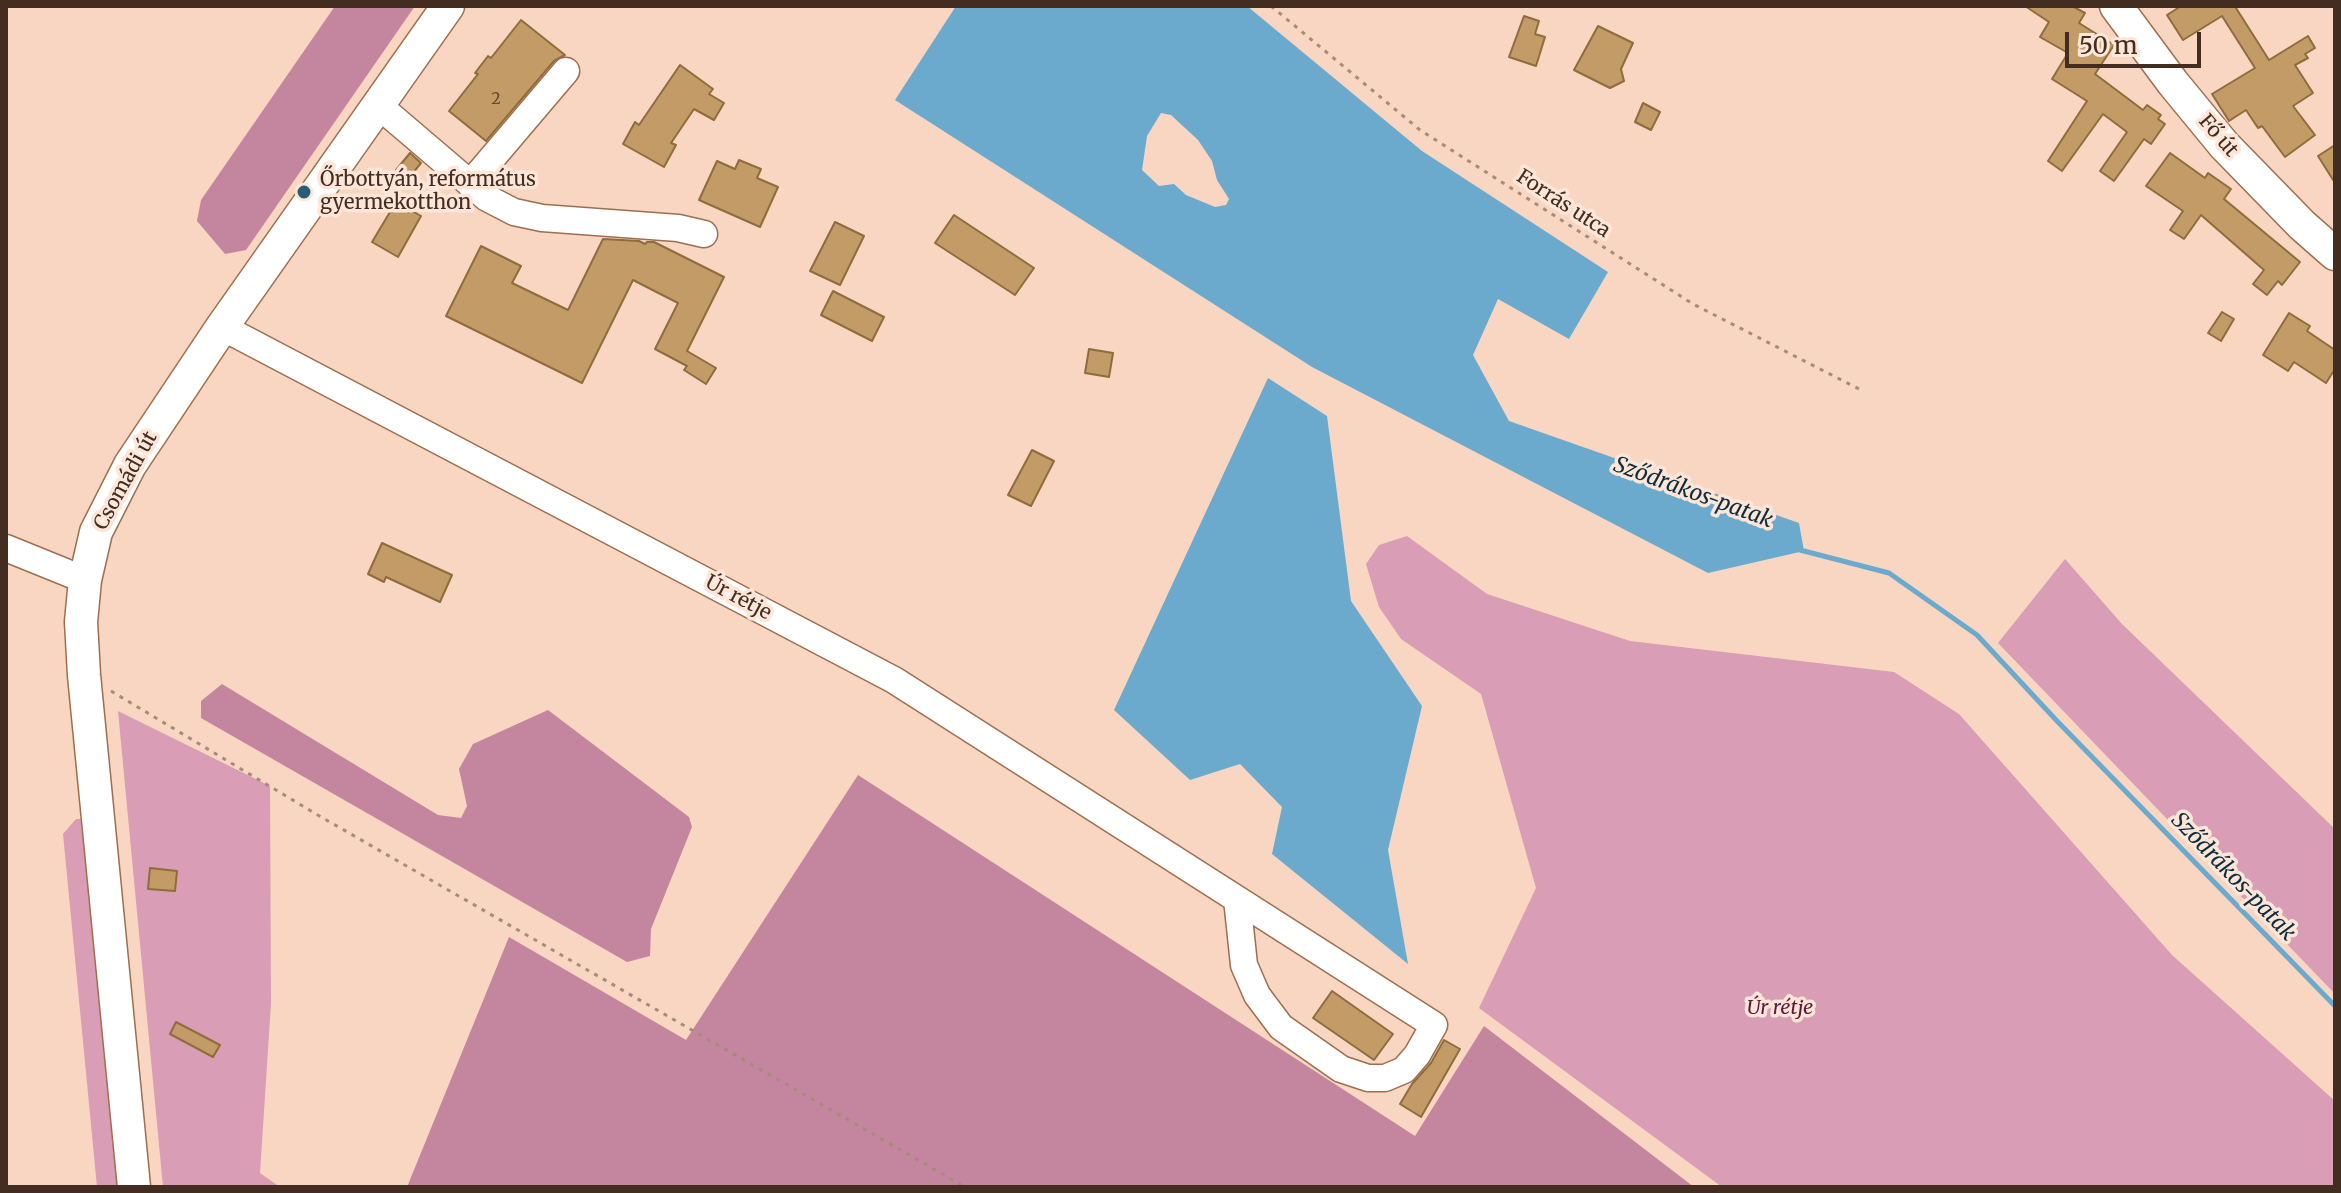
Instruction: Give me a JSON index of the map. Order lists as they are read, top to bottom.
{
  "streets": {
    "main road": ["Fő út", "Csomádi út"],
    "street": ["Úr rétje"],
    "path": ["Forrás utca"]
  },
  "crossings": [
    ["Csomádi út", "Úr rétje"]
  ],
  "water": ["Sződrákos-patak"],
  "parks": ["Úr rétje"],
  "places": ["Őrbottyán, református gyermekotthon"],
  "house_numbers": ["2"],
  "scale_bar": "50 m"
}
